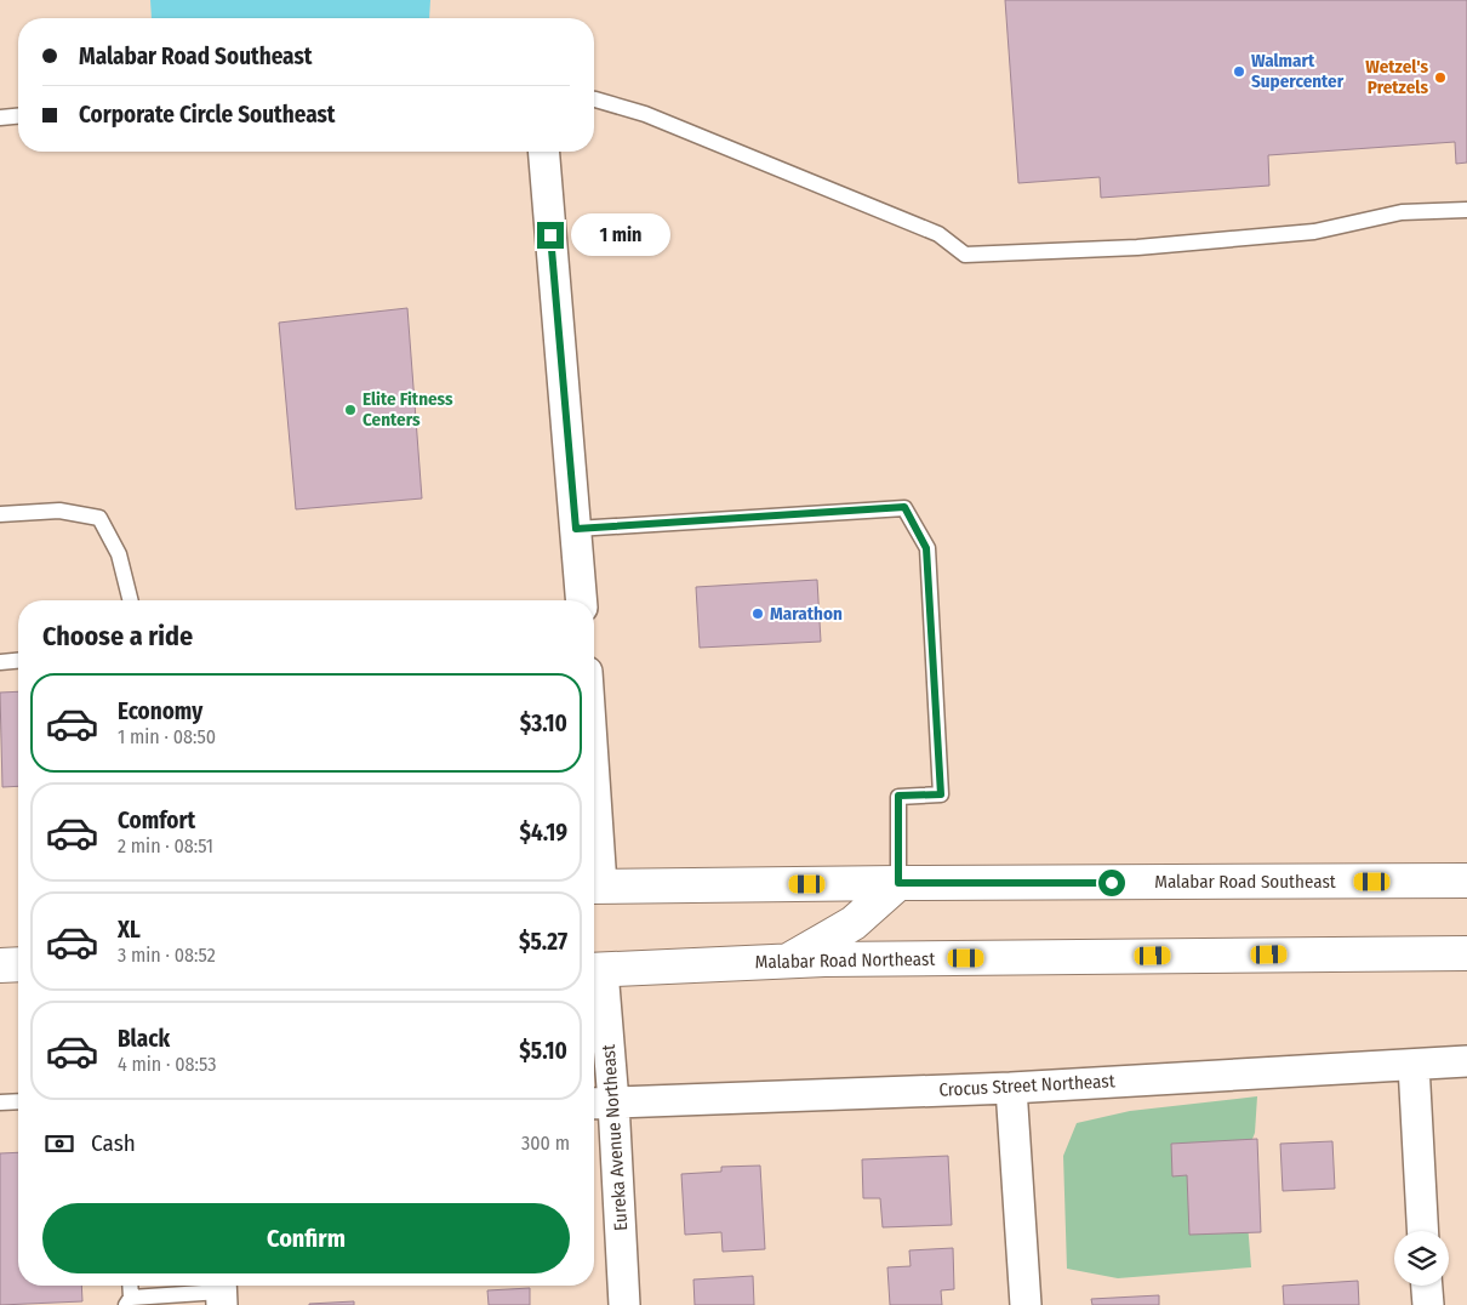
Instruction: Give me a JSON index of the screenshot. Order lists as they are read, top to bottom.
{
  "streets": {
    "main road": ["Malabar Road Southeast", "Malabar Road Northeast"],
    "street": ["Crocus Street Northeast", "Eureka Avenue Northeast"]
  },
  "crossings": [
    ["Malabar Road Northeast", "Eureka Avenue Northeast"],
    ["Crocus Street Northeast", "Eureka Avenue Northeast"]
  ],
  "places": [
    "Walmart Supercenter",
    "Wetzel's Pretzels",
    "Elite Fitness Centers",
    "Marathon"
  ],
  "page": {
    "banner": ["Malabar Road Southeast", "Corporate Circle Southeast"],
    "bubble": "1 min",
    "heading": "Choose a ride",
    "list": [
      {
        "name": "Economy",
        "note": "1 min · 08:50",
        "value": "$3.10"
      },
      {
        "name": "Comfort",
        "note": "2 min · 08:51",
        "value": "$4.19"
      },
      {
        "name": "XL",
        "note": "3 min · 08:52",
        "value": "$5.27"
      },
      {
        "name": "Black",
        "note": "4 min · 08:53",
        "value": "$5.10"
      }
    ],
    "pay": ["Cash", "300 m"],
    "buttons": "Confirm"
  }
}
